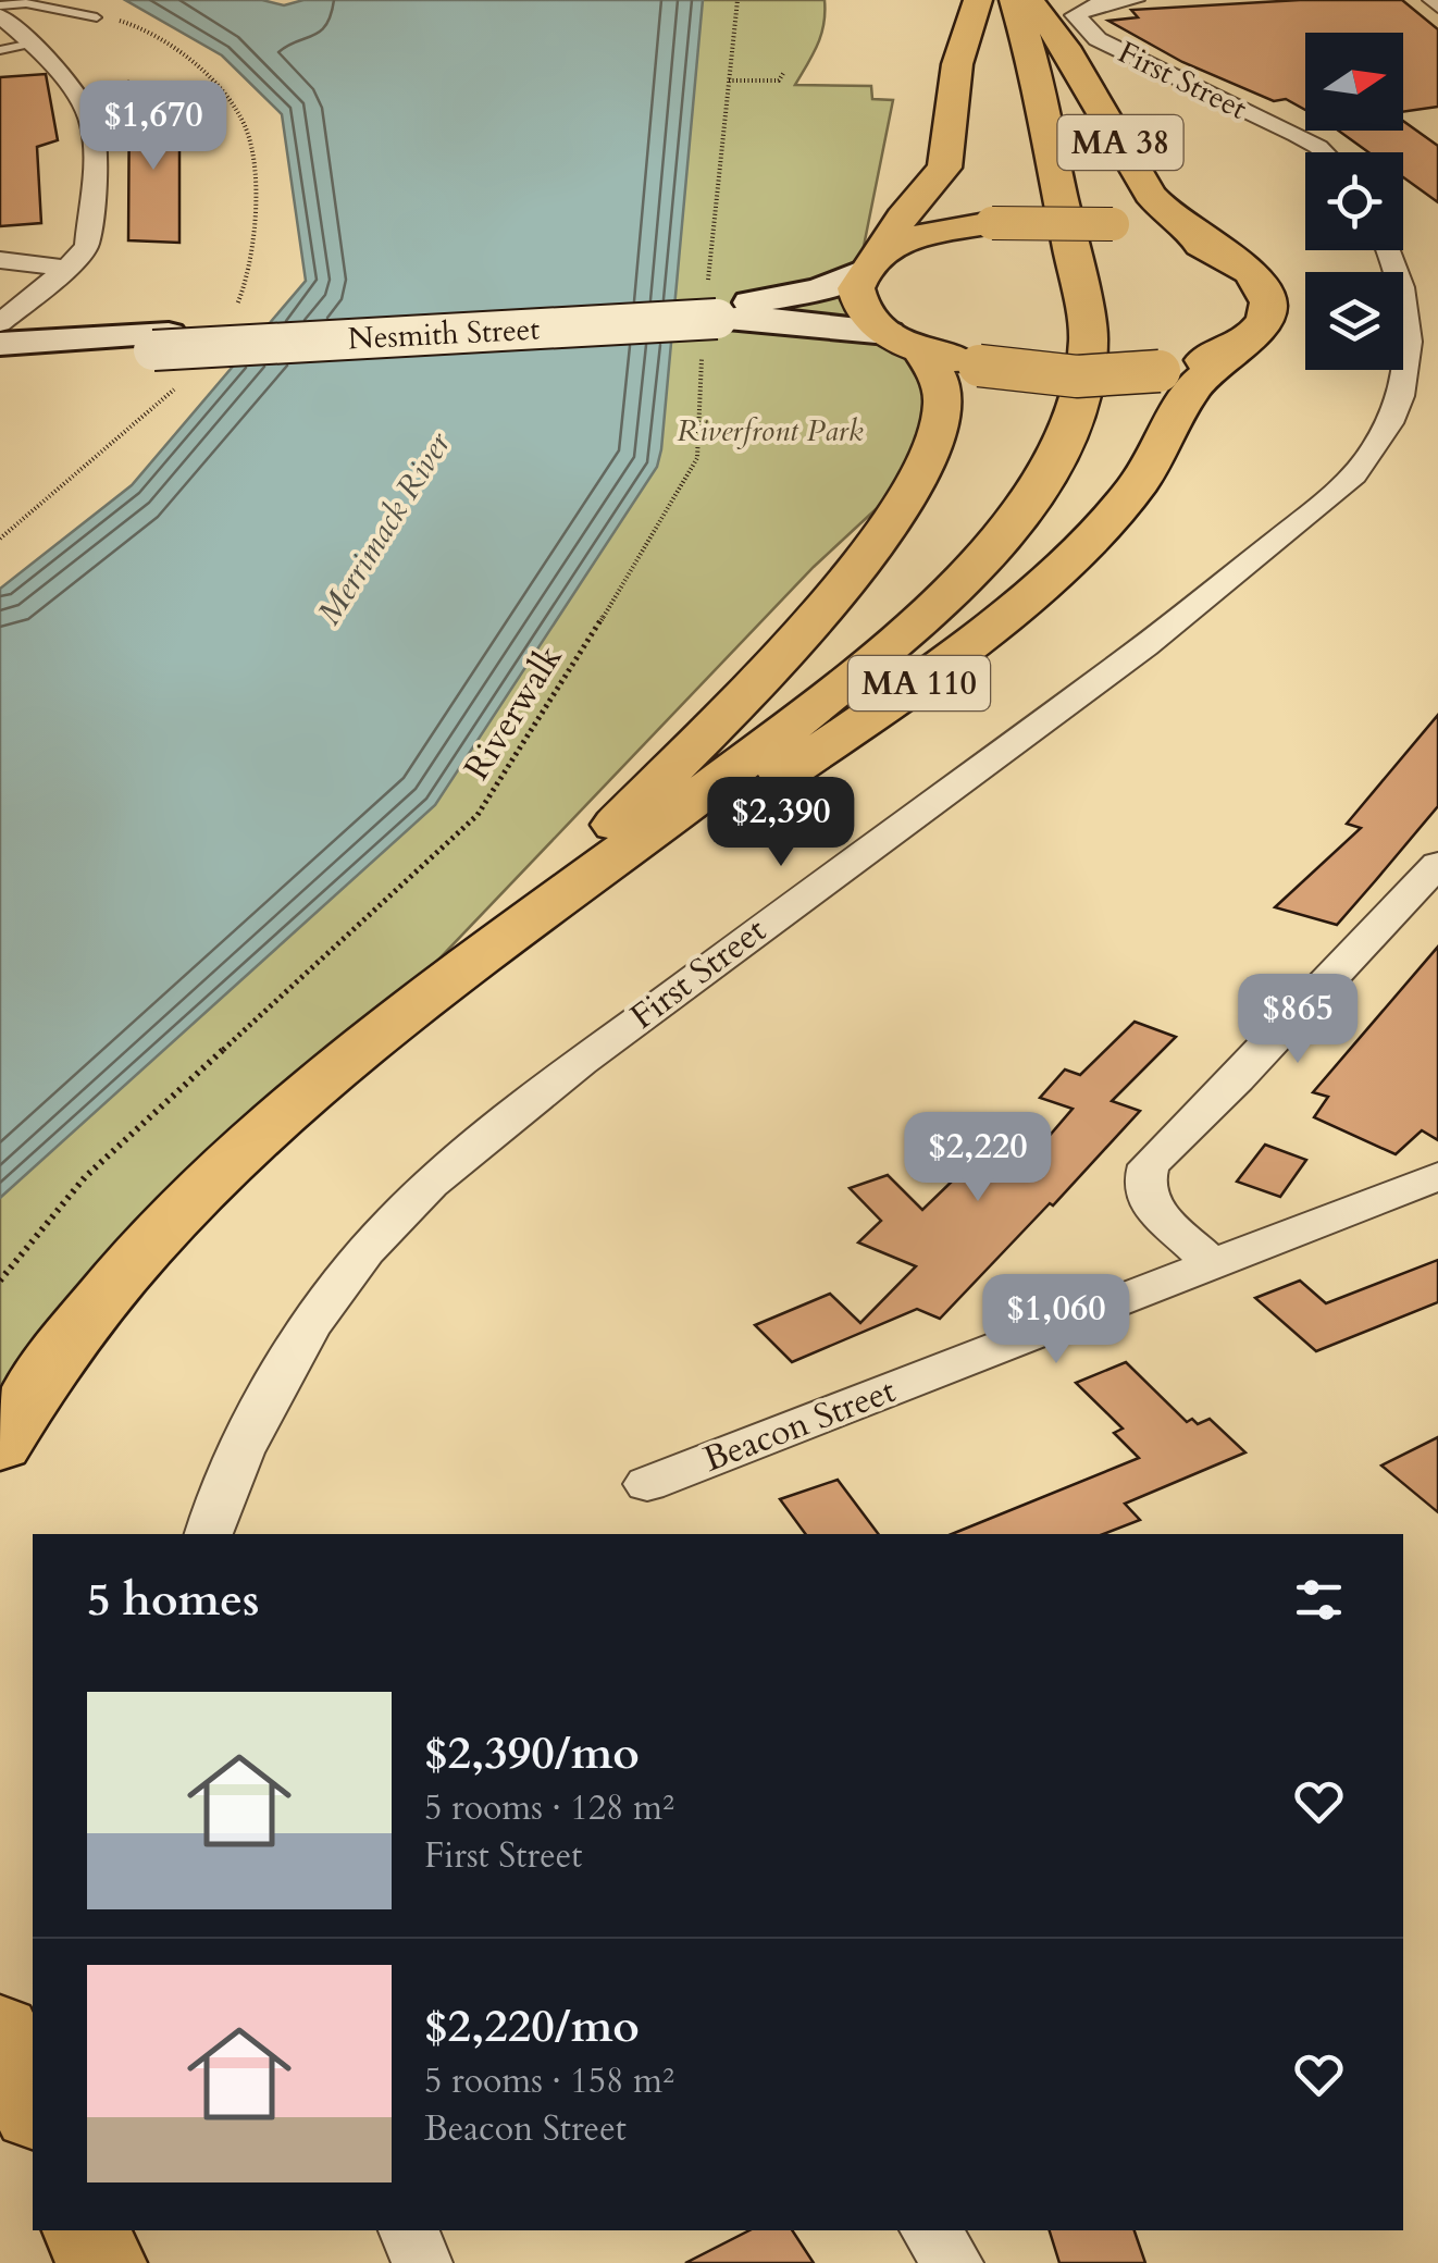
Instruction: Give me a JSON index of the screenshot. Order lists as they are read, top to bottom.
{
  "streets": {
    "main road": ["MA 38", "Nesmith Street", "MA 110"],
    "street": ["First Street", "Beacon Street"],
    "path": ["Riverwalk"]
  },
  "crossings": [
    ["MA 38", "MA 110"],
    ["Nesmith Street", "MA 110"]
  ],
  "water": ["Merrimack River"],
  "parks": ["Riverfront Park"],
  "north": "right",
  "page": {
    "price": [
      "$1,670",
      "$2,390",
      "$865",
      "$2,220",
      "$1,060"
    ],
    "heading": "5 homes",
    "list": [
      {
        "name": "$2,390/mo",
        "note": "5 rooms · 128 m² · First Street"
      },
      {
        "name": "$2,220/mo",
        "note": "5 rooms · 158 m² · Beacon Street"
      }
    ]
  }
}
